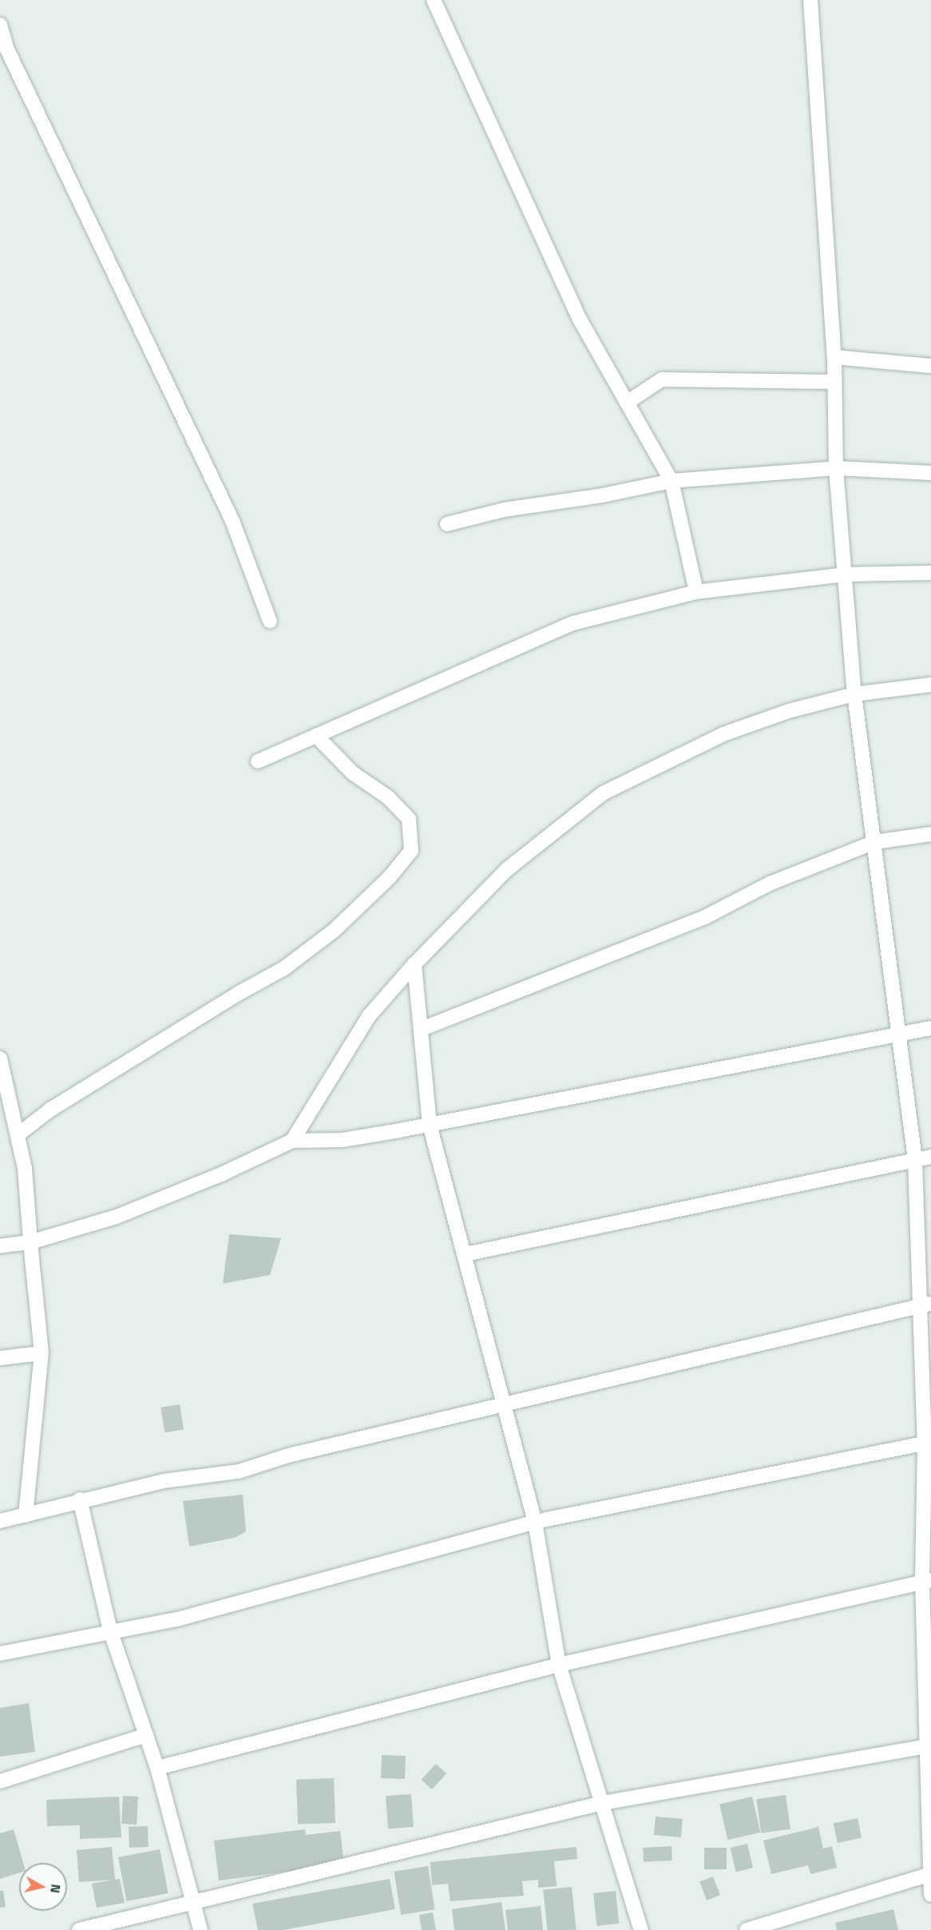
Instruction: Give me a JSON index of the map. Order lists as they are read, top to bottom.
{
  "north": "right"
}
